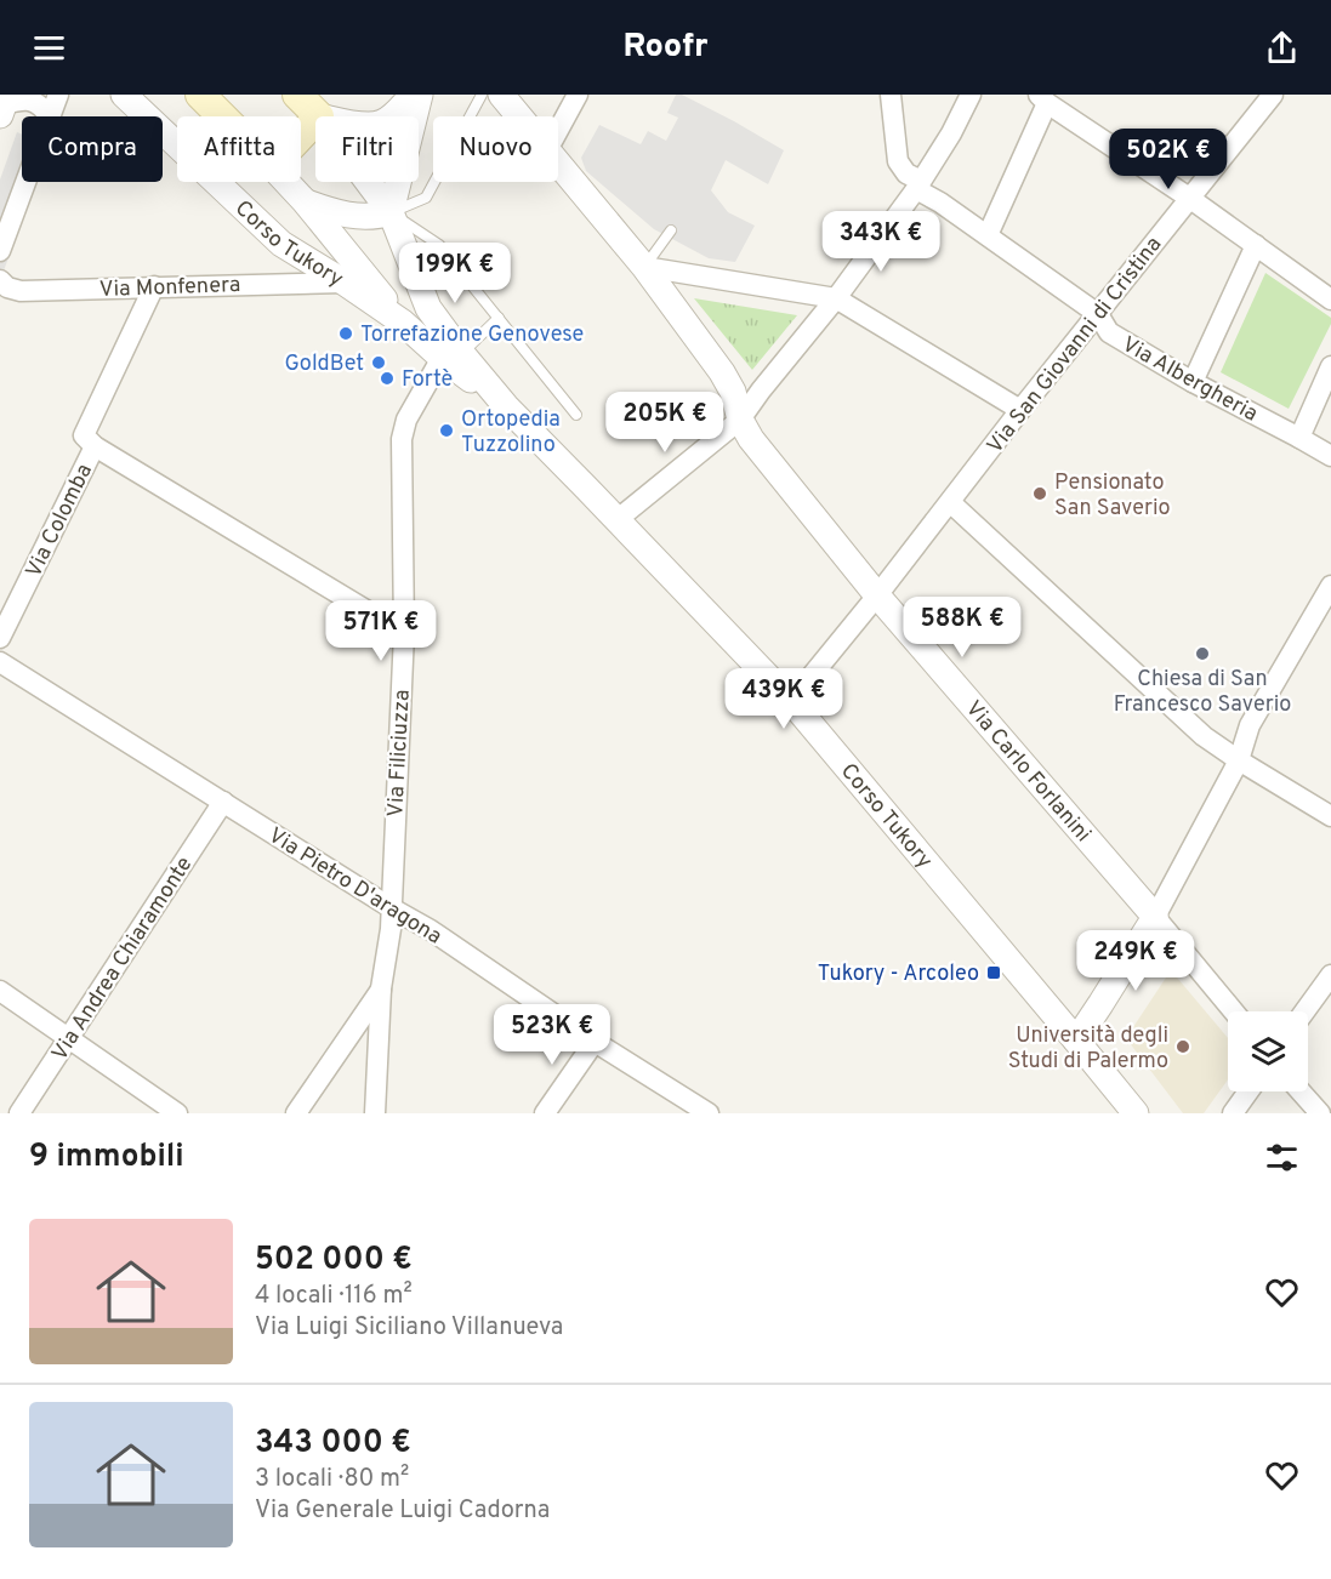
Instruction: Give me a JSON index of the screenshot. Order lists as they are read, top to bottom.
{
  "streets": {
    "main road": ["Corso Tukory"],
    "street": [
      "Via Monfenera",
      "Via San Giovanni di Cristina",
      "Via Albergheria",
      "Via Colomba",
      "Via Filiciuzza",
      "Via Carlo Forlanini",
      "Via Pietro D'aragona",
      "Via Andrea Chiaramonte"
    ]
  },
  "crossings": [
    ["Corso Tukory", "Via Monfenera"],
    ["Corso Tukory", "Via San Giovanni di Cristina"],
    ["Corso Tukory", "Via Filiciuzza"],
    ["Via Monfenera", "Via Colomba"],
    ["Via San Giovanni di Cristina", "Via Albergheria"],
    ["Via San Giovanni di Cristina", "Via Carlo Forlanini"],
    ["Via Filiciuzza", "Via Pietro D'aragona"],
    ["Via Pietro D'aragona", "Via Andrea Chiaramonte"]
  ],
  "places": {
    "other": [
      "Torrefazione Genovese",
      "GoldBet",
      "Fortè",
      "Ortopedia Tuzzolino",
      "Pensionato San Saverio",
      "Chiesa di San Francesco Saverio",
      "Università degli Studi di Palermo"
    ],
    "transit": ["Tukory - Arcoleo"]
  },
  "page": {
    "header": "Roofr",
    "chip": [
      "Compra",
      "Affitta",
      "Filtri",
      "Nuovo"
    ],
    "price": [
      "502K €",
      "343K €",
      "199K €",
      "205K €",
      "588K €",
      "571K €",
      "439K €",
      "249K €",
      "523K €"
    ],
    "heading": "9 immobili",
    "list": [
      {
        "name": "502 000 €",
        "note": "4 locali · 116 m² · Via Luigi Siciliano Villanueva"
      },
      {
        "name": "343 000 €",
        "note": "3 locali · 80 m² · Via Generale Luigi Cadorna"
      }
    ]
  }
}
